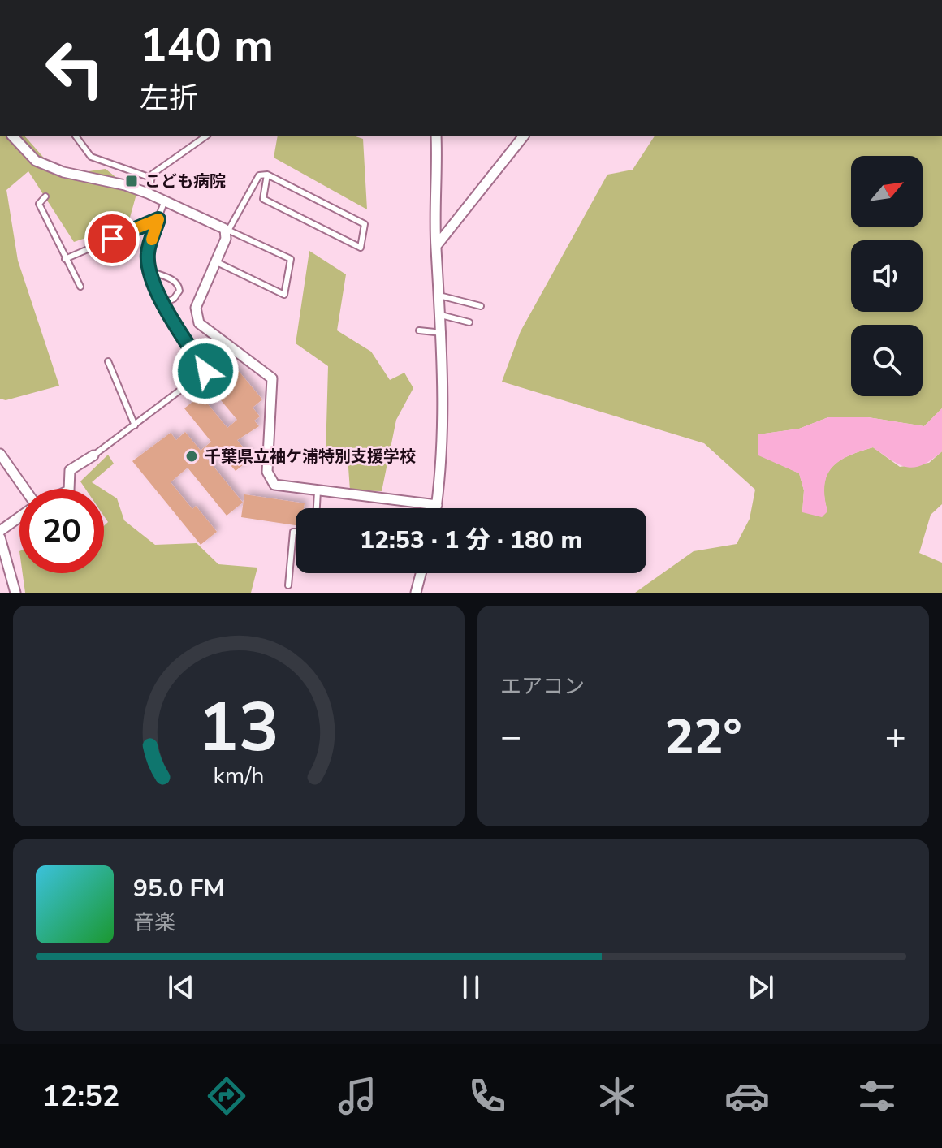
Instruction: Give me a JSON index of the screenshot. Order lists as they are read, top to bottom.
{
  "places": {
    "transit": ["こども病院"],
    "other": ["千葉県立袖ケ浦特別支援学校"]
  },
  "north": "top right",
  "page": {
    "turn": ["140 m", "左折"],
    "limit": "20",
    "trip": "12:53 · 1 分 · 180 m",
    "tile": "エアコン",
    "heat": ["−", "22°", "+"],
    "song": ["95.0 FM", "音楽"],
    "tabs": "12:52",
    "gauge": ["13", "km/h"]
  }
}
